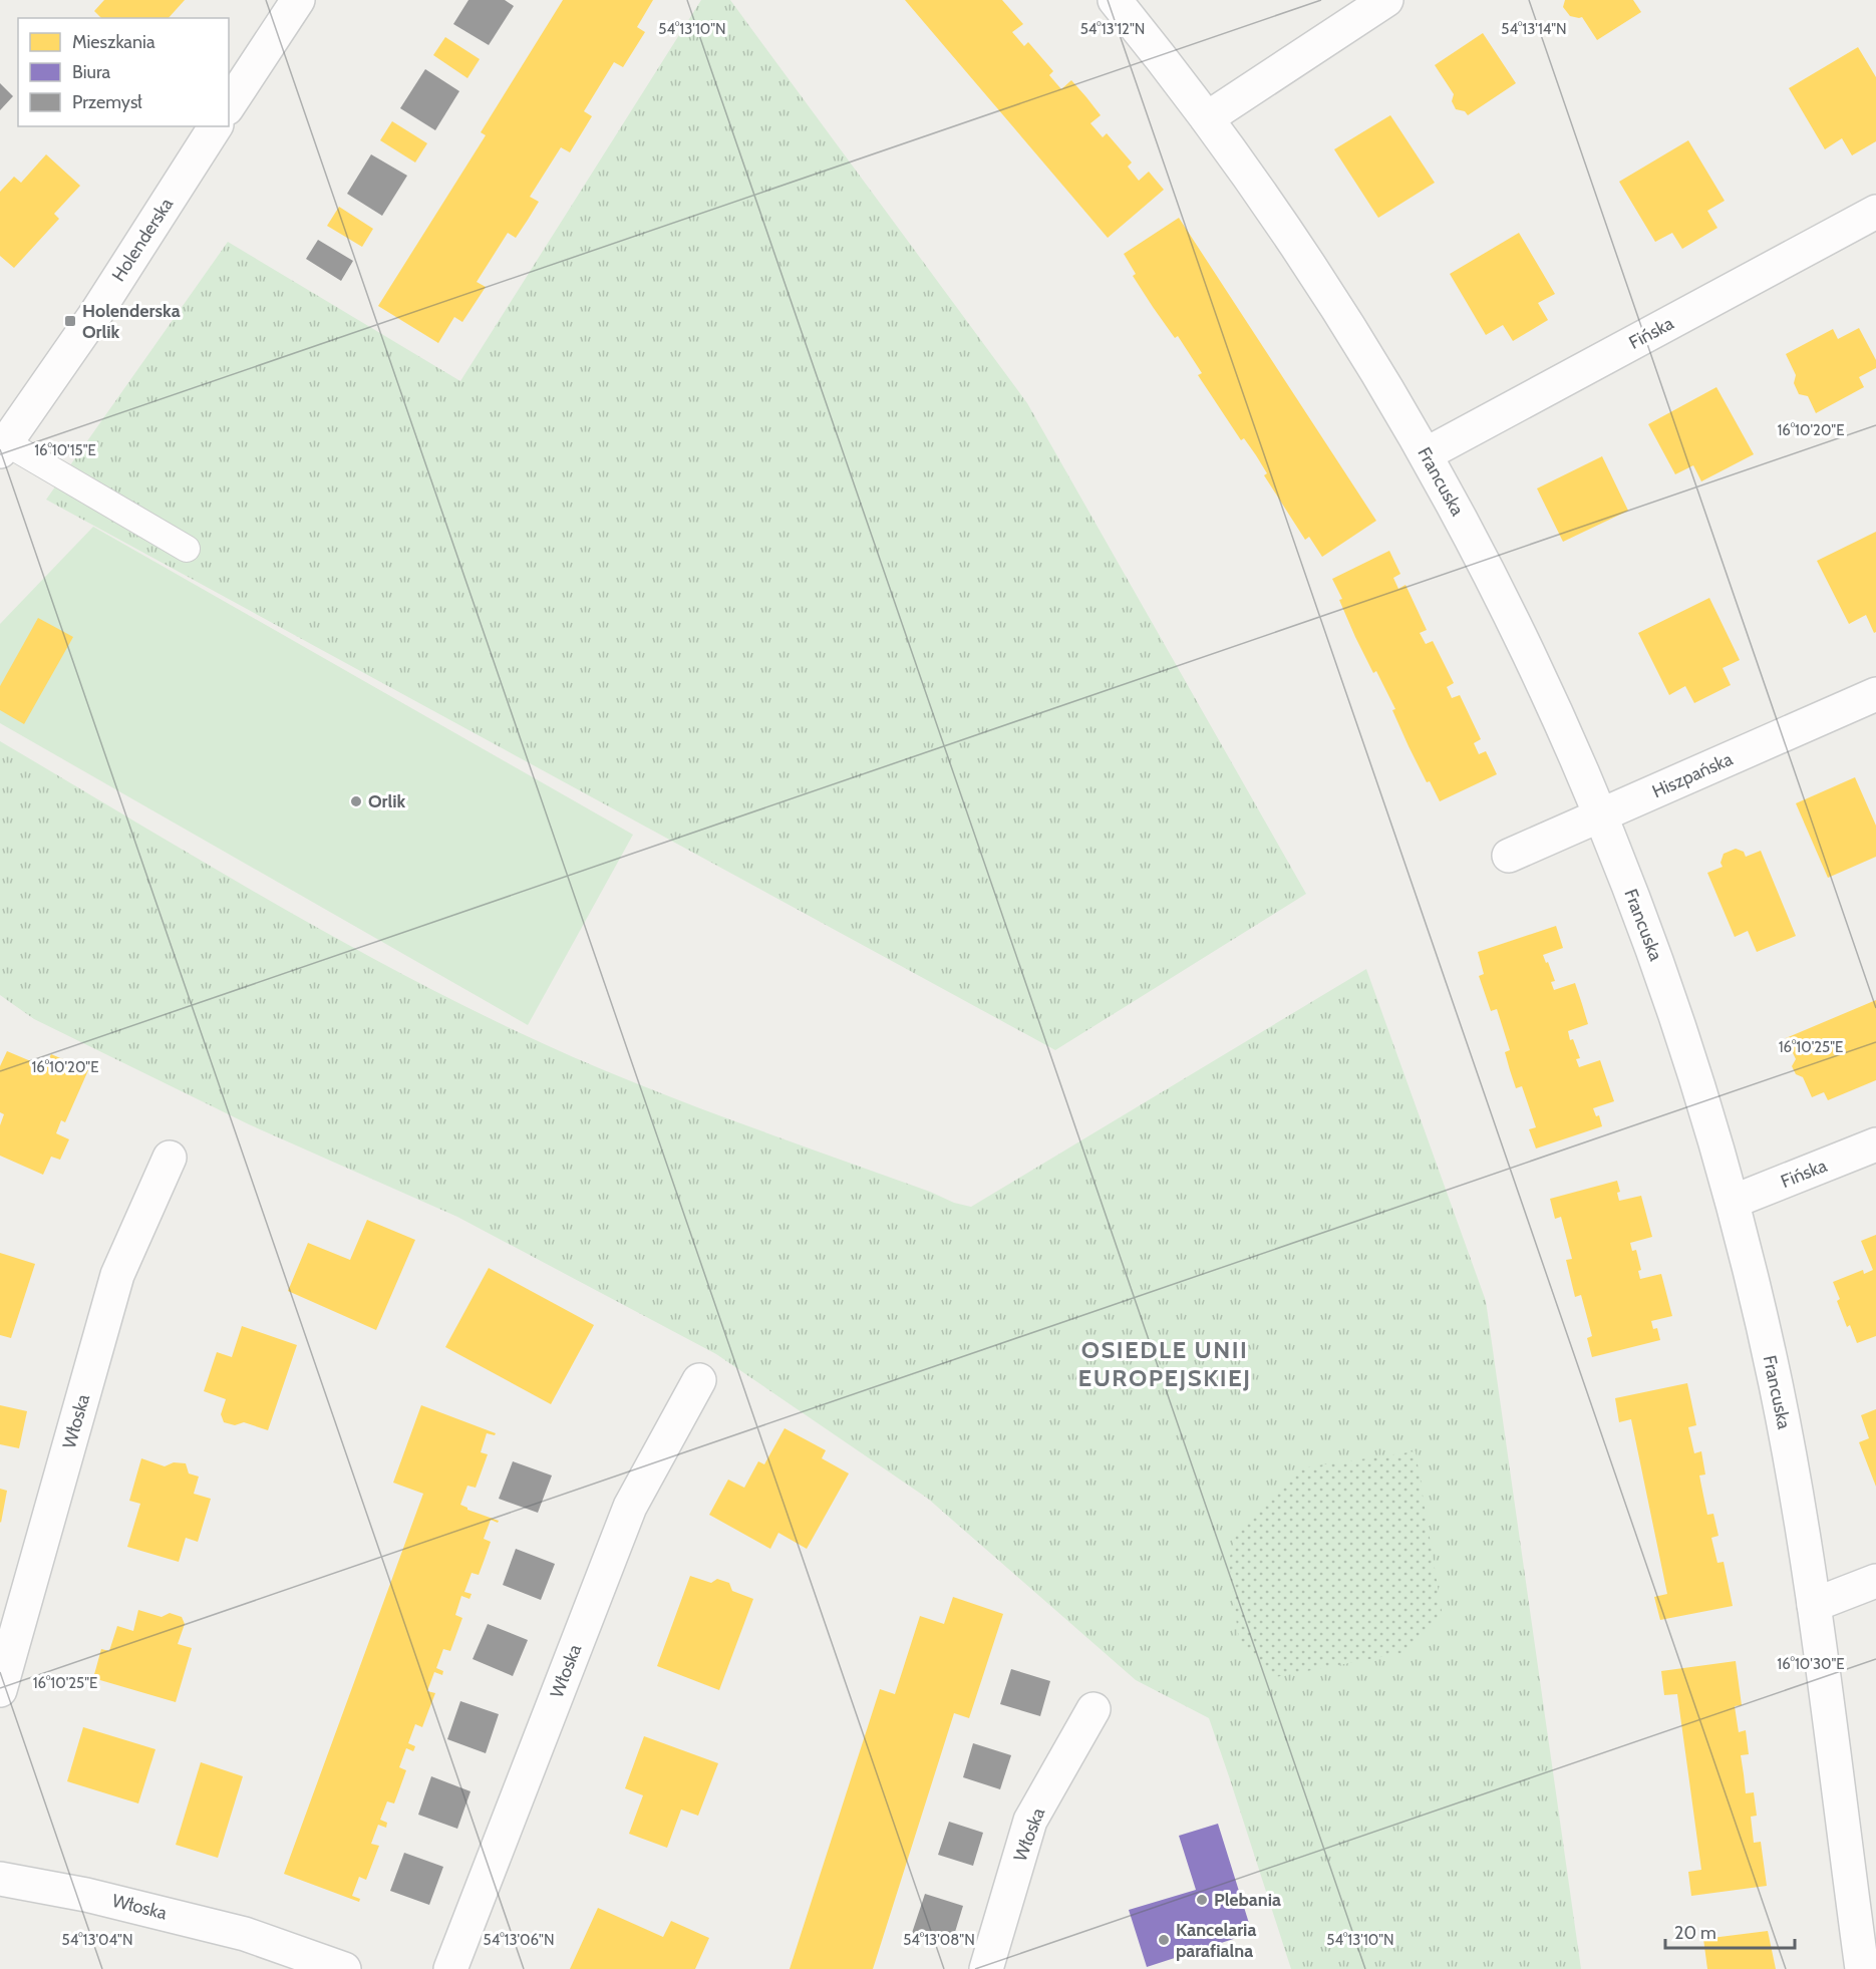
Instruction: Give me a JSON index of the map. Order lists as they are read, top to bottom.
{
  "streets": {
    "street": [
      "Holenderska",
      "Fińska",
      "Francuska",
      "Hiszpańska",
      "Włoska"
    ]
  },
  "crossings": [
    ["Fińska", "Francuska"],
    ["Francuska", "Hiszpańska"]
  ],
  "districts": ["OSIEDLE UNII EUROPEJSKIEJ"],
  "places": {
    "transit": ["Holenderska Orlik"],
    "other": ["Orlik", "Plebania", "Kancelaria parafialna"]
  },
  "legend": ["Mieszkania", "Biura", "Przemysł"],
  "scale_bar": "20 m",
  "coordinates": [
    "54°13'10\"N",
    "54°13'12\"N",
    "54°13'14\"N",
    "16°10'20\"E",
    "16°10'15\"E",
    "16°10'25\"E",
    "16°10'30\"E",
    "54°13'04\"N",
    "54°13'06\"N",
    "54°13'08\"N"
  ]
}
